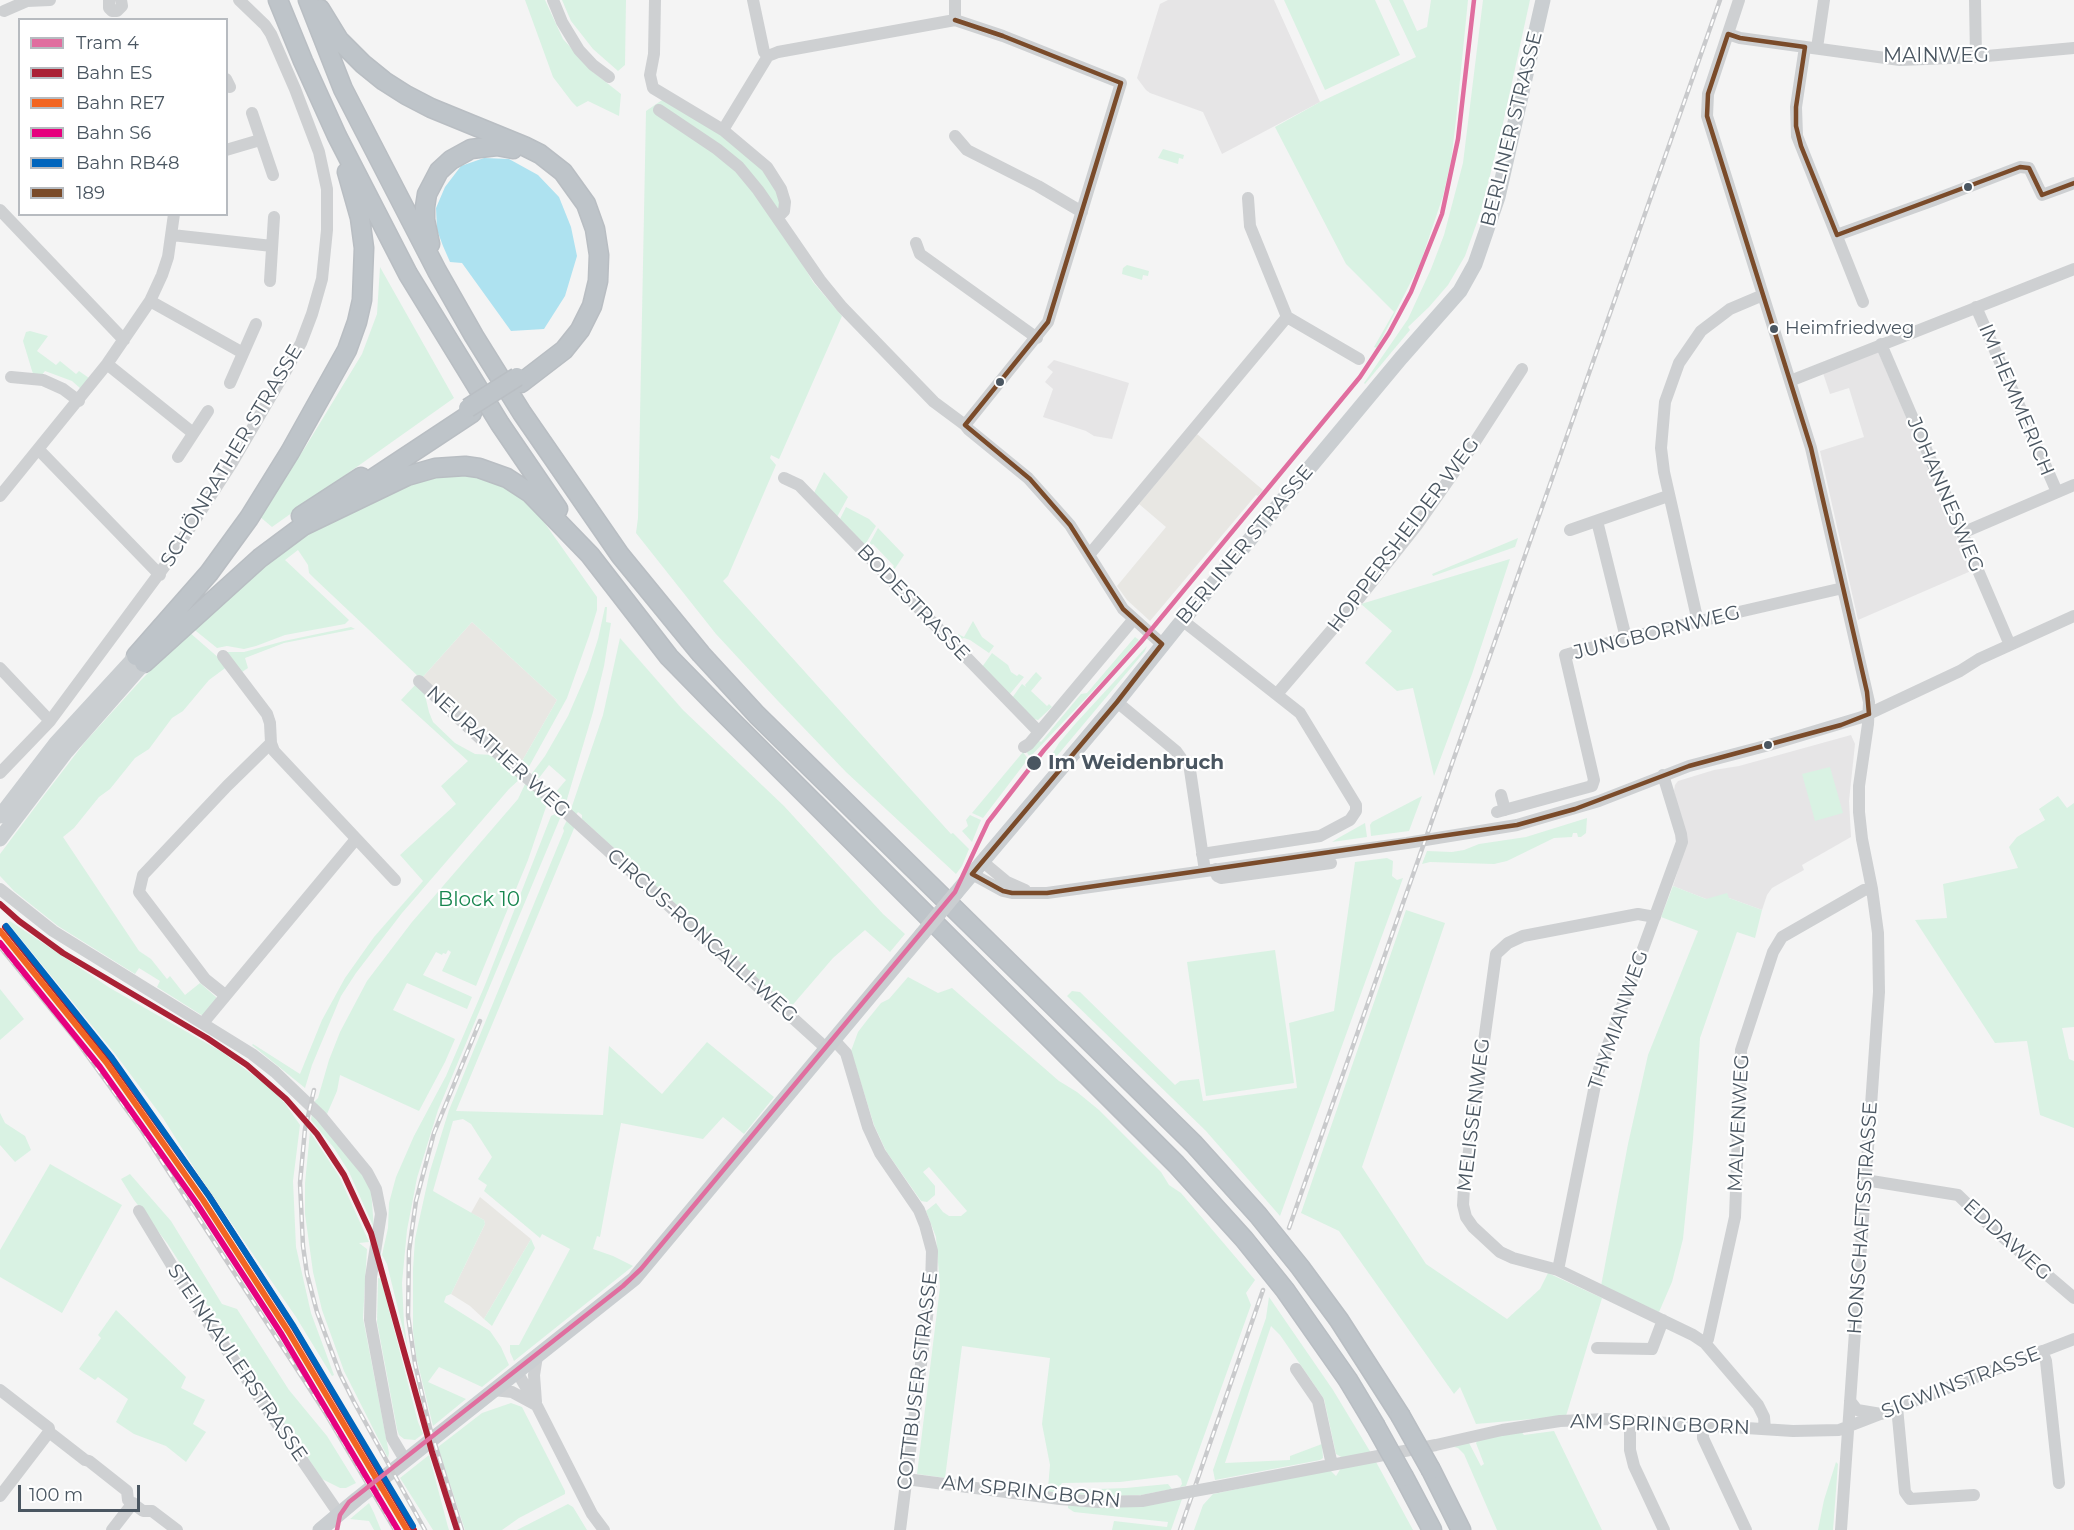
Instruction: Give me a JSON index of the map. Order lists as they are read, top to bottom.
{
  "streets": {
    "main road": ["BERLINER STRASSE"],
    "street": [
      "MAINWEG",
      "IM HEMMERICH",
      "SCHÖNRATHER STRASSE",
      "JOHANNESWEG",
      "HOPPERSHEIDER WEG",
      "BODESTRASSE",
      "JUNGBORNWEG",
      "NEURATHER WEG",
      "CIRCUS-RONCALLI-WEG",
      "THYMIANWEG",
      "MELISSENWEG",
      "MALVENWEG",
      "HONSCHAFTSSTRASSE",
      "EDDAWEG",
      "STEINKAULERSTRASSE",
      "COTTBUSER STRASSE",
      "SIGWINSTRASSE",
      "AM SPRINGBORN"
    ]
  },
  "crossings": [
    ["MAINWEG", "HONSCHAFTSSTRASSE"],
    ["BERLINER STRASSE", "CIRCUS-RONCALLI-WEG"],
    ["BERLINER STRASSE", "STEINKAULERSTRASSE"],
    ["BERLINER STRASSE", "COTTBUSER STRASSE"],
    ["JUNGBORNWEG", "HONSCHAFTSSTRASSE"],
    ["NEURATHER WEG", "CIRCUS-RONCALLI-WEG"],
    ["CIRCUS-RONCALLI-WEG", "COTTBUSER STRASSE"],
    ["THYMIANWEG", "MELISSENWEG"],
    ["MELISSENWEG", "MALVENWEG"],
    ["MELISSENWEG", "AM SPRINGBORN"],
    ["MALVENWEG", "HONSCHAFTSSTRASSE"],
    ["HONSCHAFTSSTRASSE", "EDDAWEG"],
    ["HONSCHAFTSSTRASSE", "SIGWINSTRASSE"],
    ["HONSCHAFTSSTRASSE", "AM SPRINGBORN"],
    ["COTTBUSER STRASSE", "AM SPRINGBORN"],
    ["SIGWINSTRASSE", "AM SPRINGBORN"]
  ],
  "parks": ["Block 10"],
  "places": ["Heimfriedweg", "Im Weidenbruch"],
  "lines": [
    "tram line 4",
    "transit line 189",
    "rail line ES",
    "rail line RB48",
    "rail line RE7",
    "rail line S6"
  ],
  "legend": [
    "Tram 4",
    "Bahn ES",
    "Bahn RE7",
    "Bahn S6",
    "Bahn RB48",
    "189"
  ],
  "scale_bar": "100 m"
}
